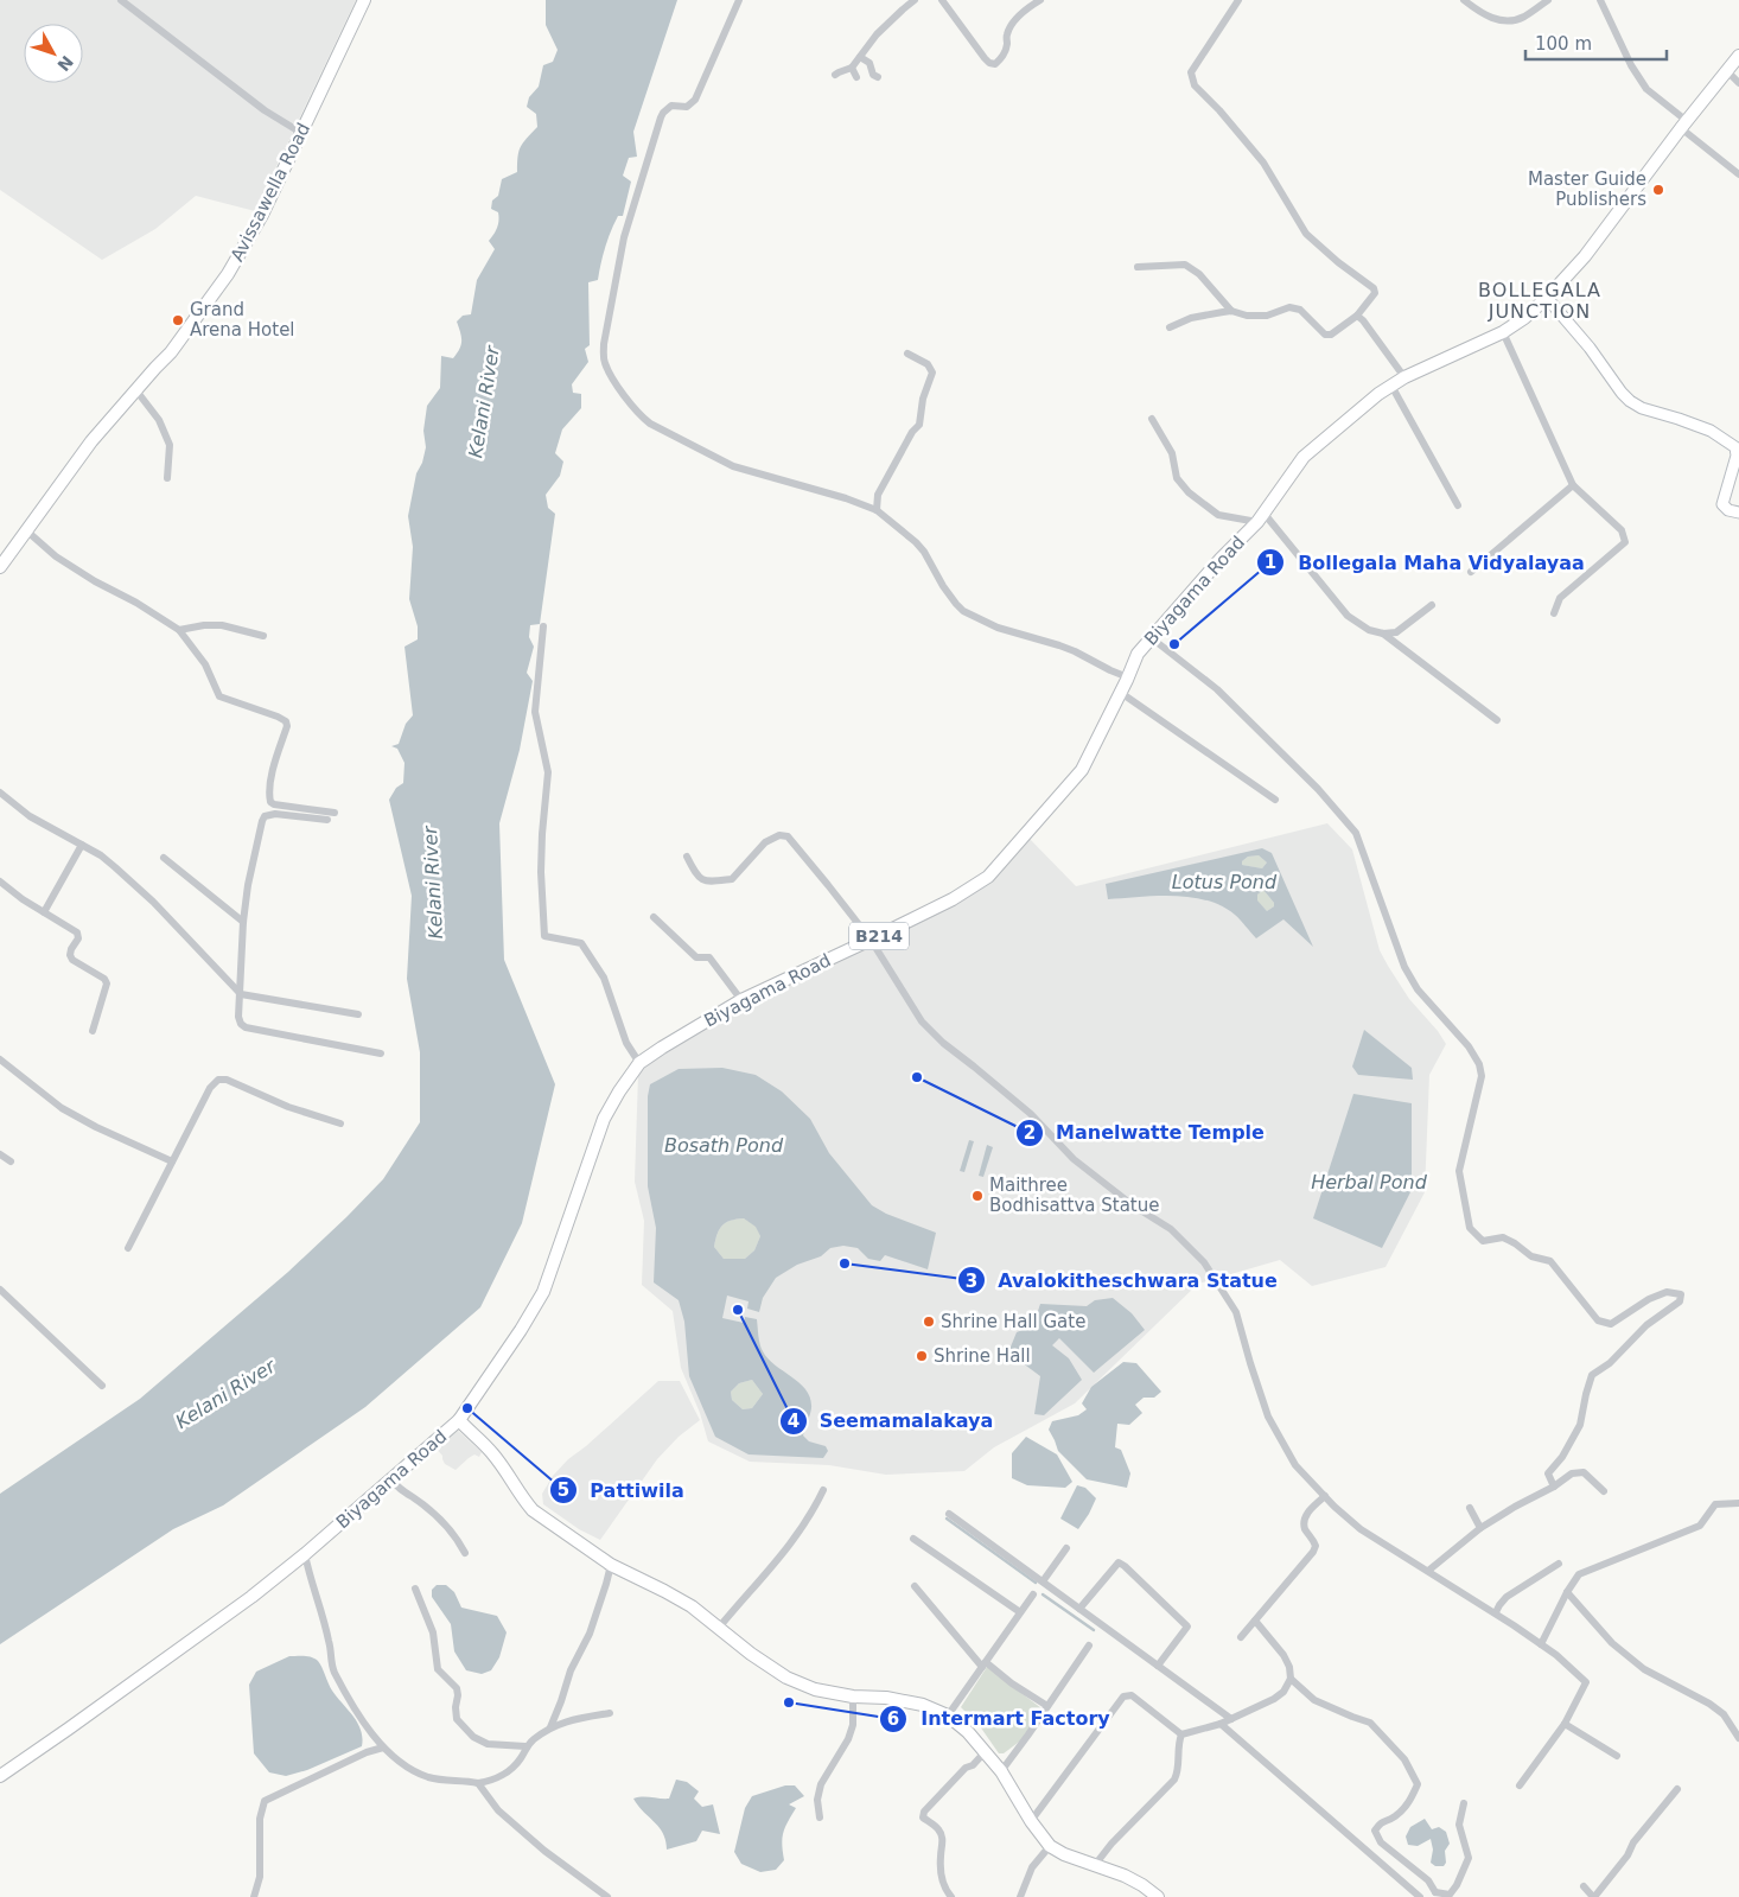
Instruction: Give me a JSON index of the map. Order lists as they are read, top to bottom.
{
  "streets": {
    "main road": ["Avissawella Road", "Biyagama Road", "B214"]
  },
  "districts": ["BOLLEGALA JUNCTION"],
  "water": [
    "Kelani River",
    "Lotus Pond",
    "Bosath Pond",
    "Herbal Pond"
  ],
  "places": [
    "Master Guide Publishers",
    "Grand Arena Hotel",
    "Bollegala Maha Vidyalayaa",
    "Manelwatte Temple",
    "Maithree Bodhisattva Statue",
    "Avalokitheschwara Statue",
    "Seemamalakaya",
    "Shrine Hall Gate",
    "Shrine Hall",
    "Pattiwila",
    "Intermart Factory"
  ],
  "scale_bar": "100 m",
  "north": "bottom right"
}
